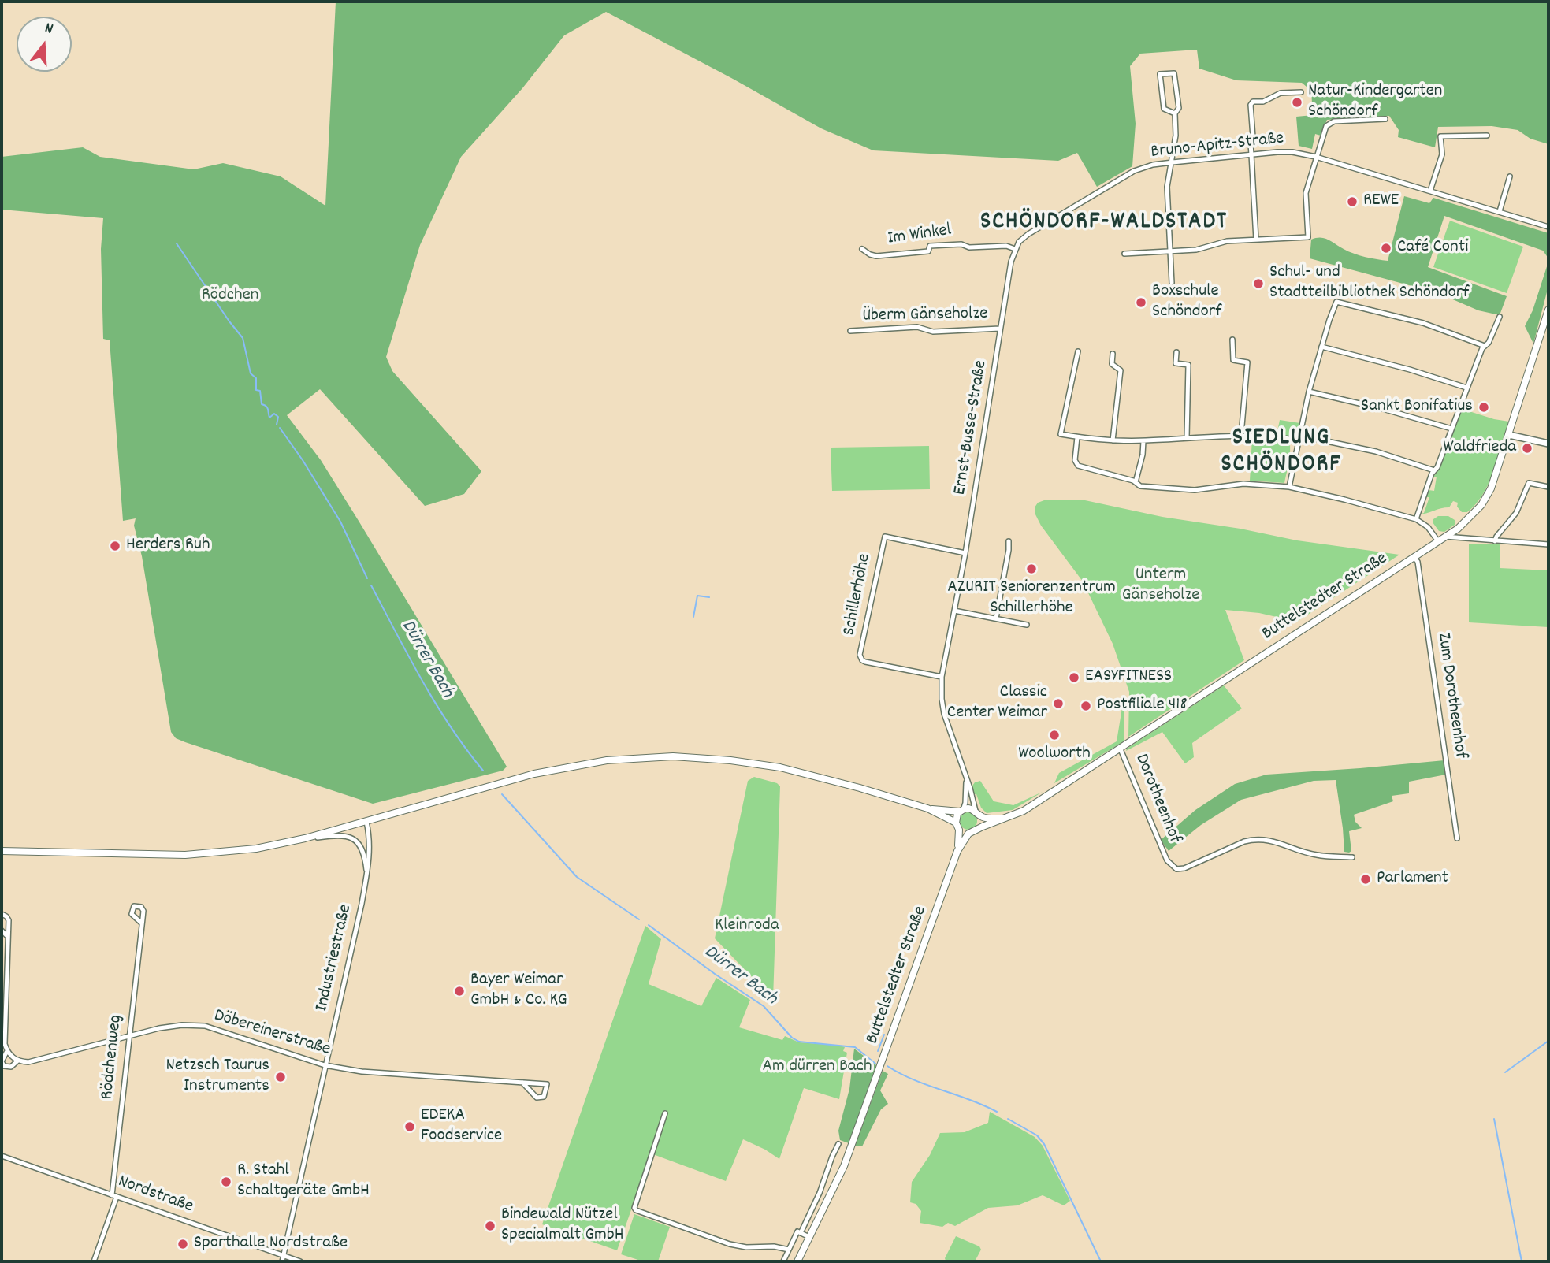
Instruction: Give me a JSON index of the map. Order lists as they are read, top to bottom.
{
  "streets": {
    "main road": ["Buttelstedter Straße"],
    "street": [
      "Bruno-Apitz-Straße",
      "Im Winkel",
      "Überm Gänseholze",
      "Ernst-Busse-Straße",
      "Schillerhöhe",
      "Zum Dorotheenhof",
      "Dorotheenhof",
      "Industriestraße",
      "Döbereinerstraße",
      "Rödchenweg",
      "Nordstraße"
    ]
  },
  "crossings": [
    ["Bruno-Apitz-Straße", "Im Winkel"],
    ["Bruno-Apitz-Straße", "Ernst-Busse-Straße"],
    ["Im Winkel", "Ernst-Busse-Straße"],
    ["Überm Gänseholze", "Ernst-Busse-Straße"],
    ["Ernst-Busse-Straße", "Schillerhöhe"],
    ["Ernst-Busse-Straße", "Buttelstedter Straße"],
    ["Buttelstedter Straße", "Zum Dorotheenhof"],
    ["Buttelstedter Straße", "Dorotheenhof"],
    ["Industriestraße", "Döbereinerstraße"],
    ["Industriestraße", "Nordstraße"],
    ["Döbereinerstraße", "Rödchenweg"],
    ["Rödchenweg", "Nordstraße"]
  ],
  "districts": ["SCHÖNDORF-WALDSTADT", "SIEDLUNG SCHÖNDORF"],
  "water": ["Dürrer Bach"],
  "parks": [
    "Rödchen",
    "Unterm Gänseholze",
    "Kleinroda",
    "Am dürren Bach"
  ],
  "places": [
    "Natur-Kindergarten Schöndorf",
    "REWE",
    "Café Conti",
    "Schul- und Stadtteilbibliothek Schöndorf",
    "Boxschule Schöndorf",
    "Sankt Bonifatius",
    "Waldfrieda",
    "Herders Ruh",
    "AZURIT Seniorenzentrum Schillerhöhe",
    "EASYFITNESS",
    "Classic Center Weimar",
    "Postfiliale 418",
    "Woolworth",
    "Parlament",
    "Bayer Weimar GmbH & Co. KG",
    "Netzsch Taurus Instruments",
    "EDEKA Foodservice",
    "R. Stahl Schaltgeräte GmbH",
    "Bindewald Nützel Specialmalt GmbH",
    "Sporthalle Nordstraße"
  ],
  "north": "top"
}
